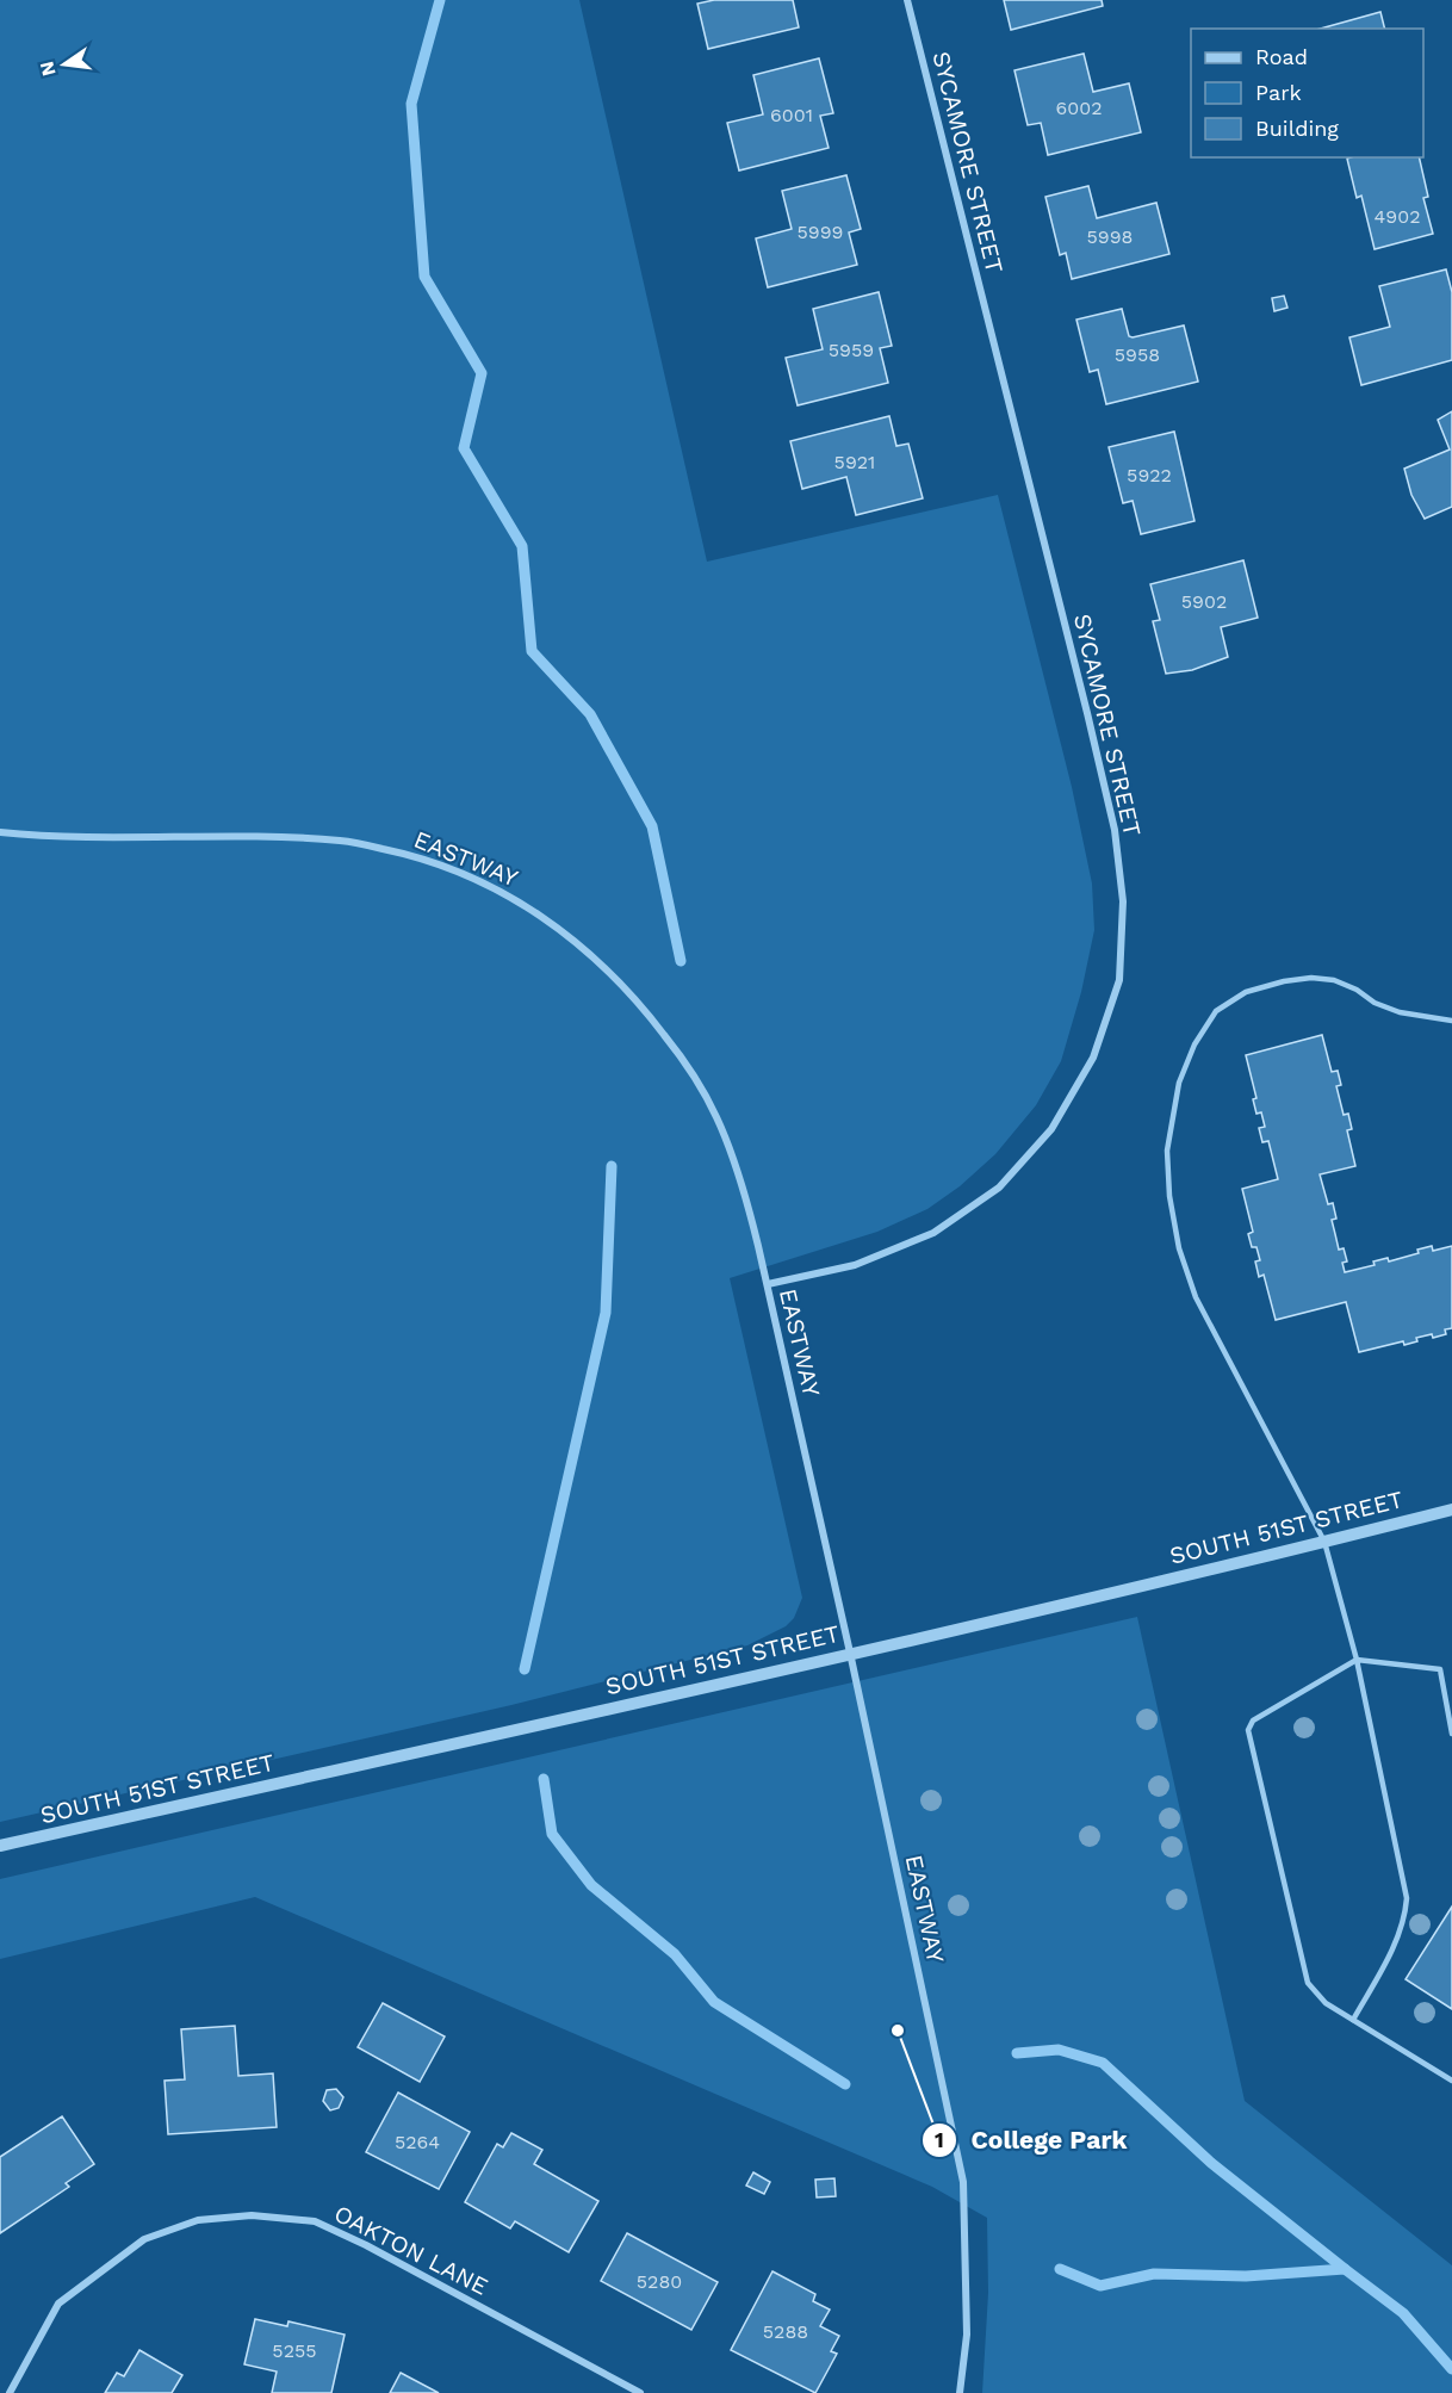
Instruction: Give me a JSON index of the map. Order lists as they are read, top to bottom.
{
  "streets": {
    "street": [
      "SYCAMORE STREET",
      "EASTWAY",
      "SOUTH 51ST STREET",
      "OAKTON LANE"
    ]
  },
  "crossings": [
    ["SYCAMORE STREET", "EASTWAY"],
    ["EASTWAY", "SOUTH 51ST STREET"]
  ],
  "places": ["College Park"],
  "house_numbers": [
    "6002",
    "6001",
    "4902",
    "5999",
    "5998",
    "5959",
    "5958",
    "5921",
    "5922",
    "5902",
    "5264",
    "5280",
    "5288",
    "5255"
  ],
  "legend": ["Road", "Park", "Building"],
  "north": "left"
}
